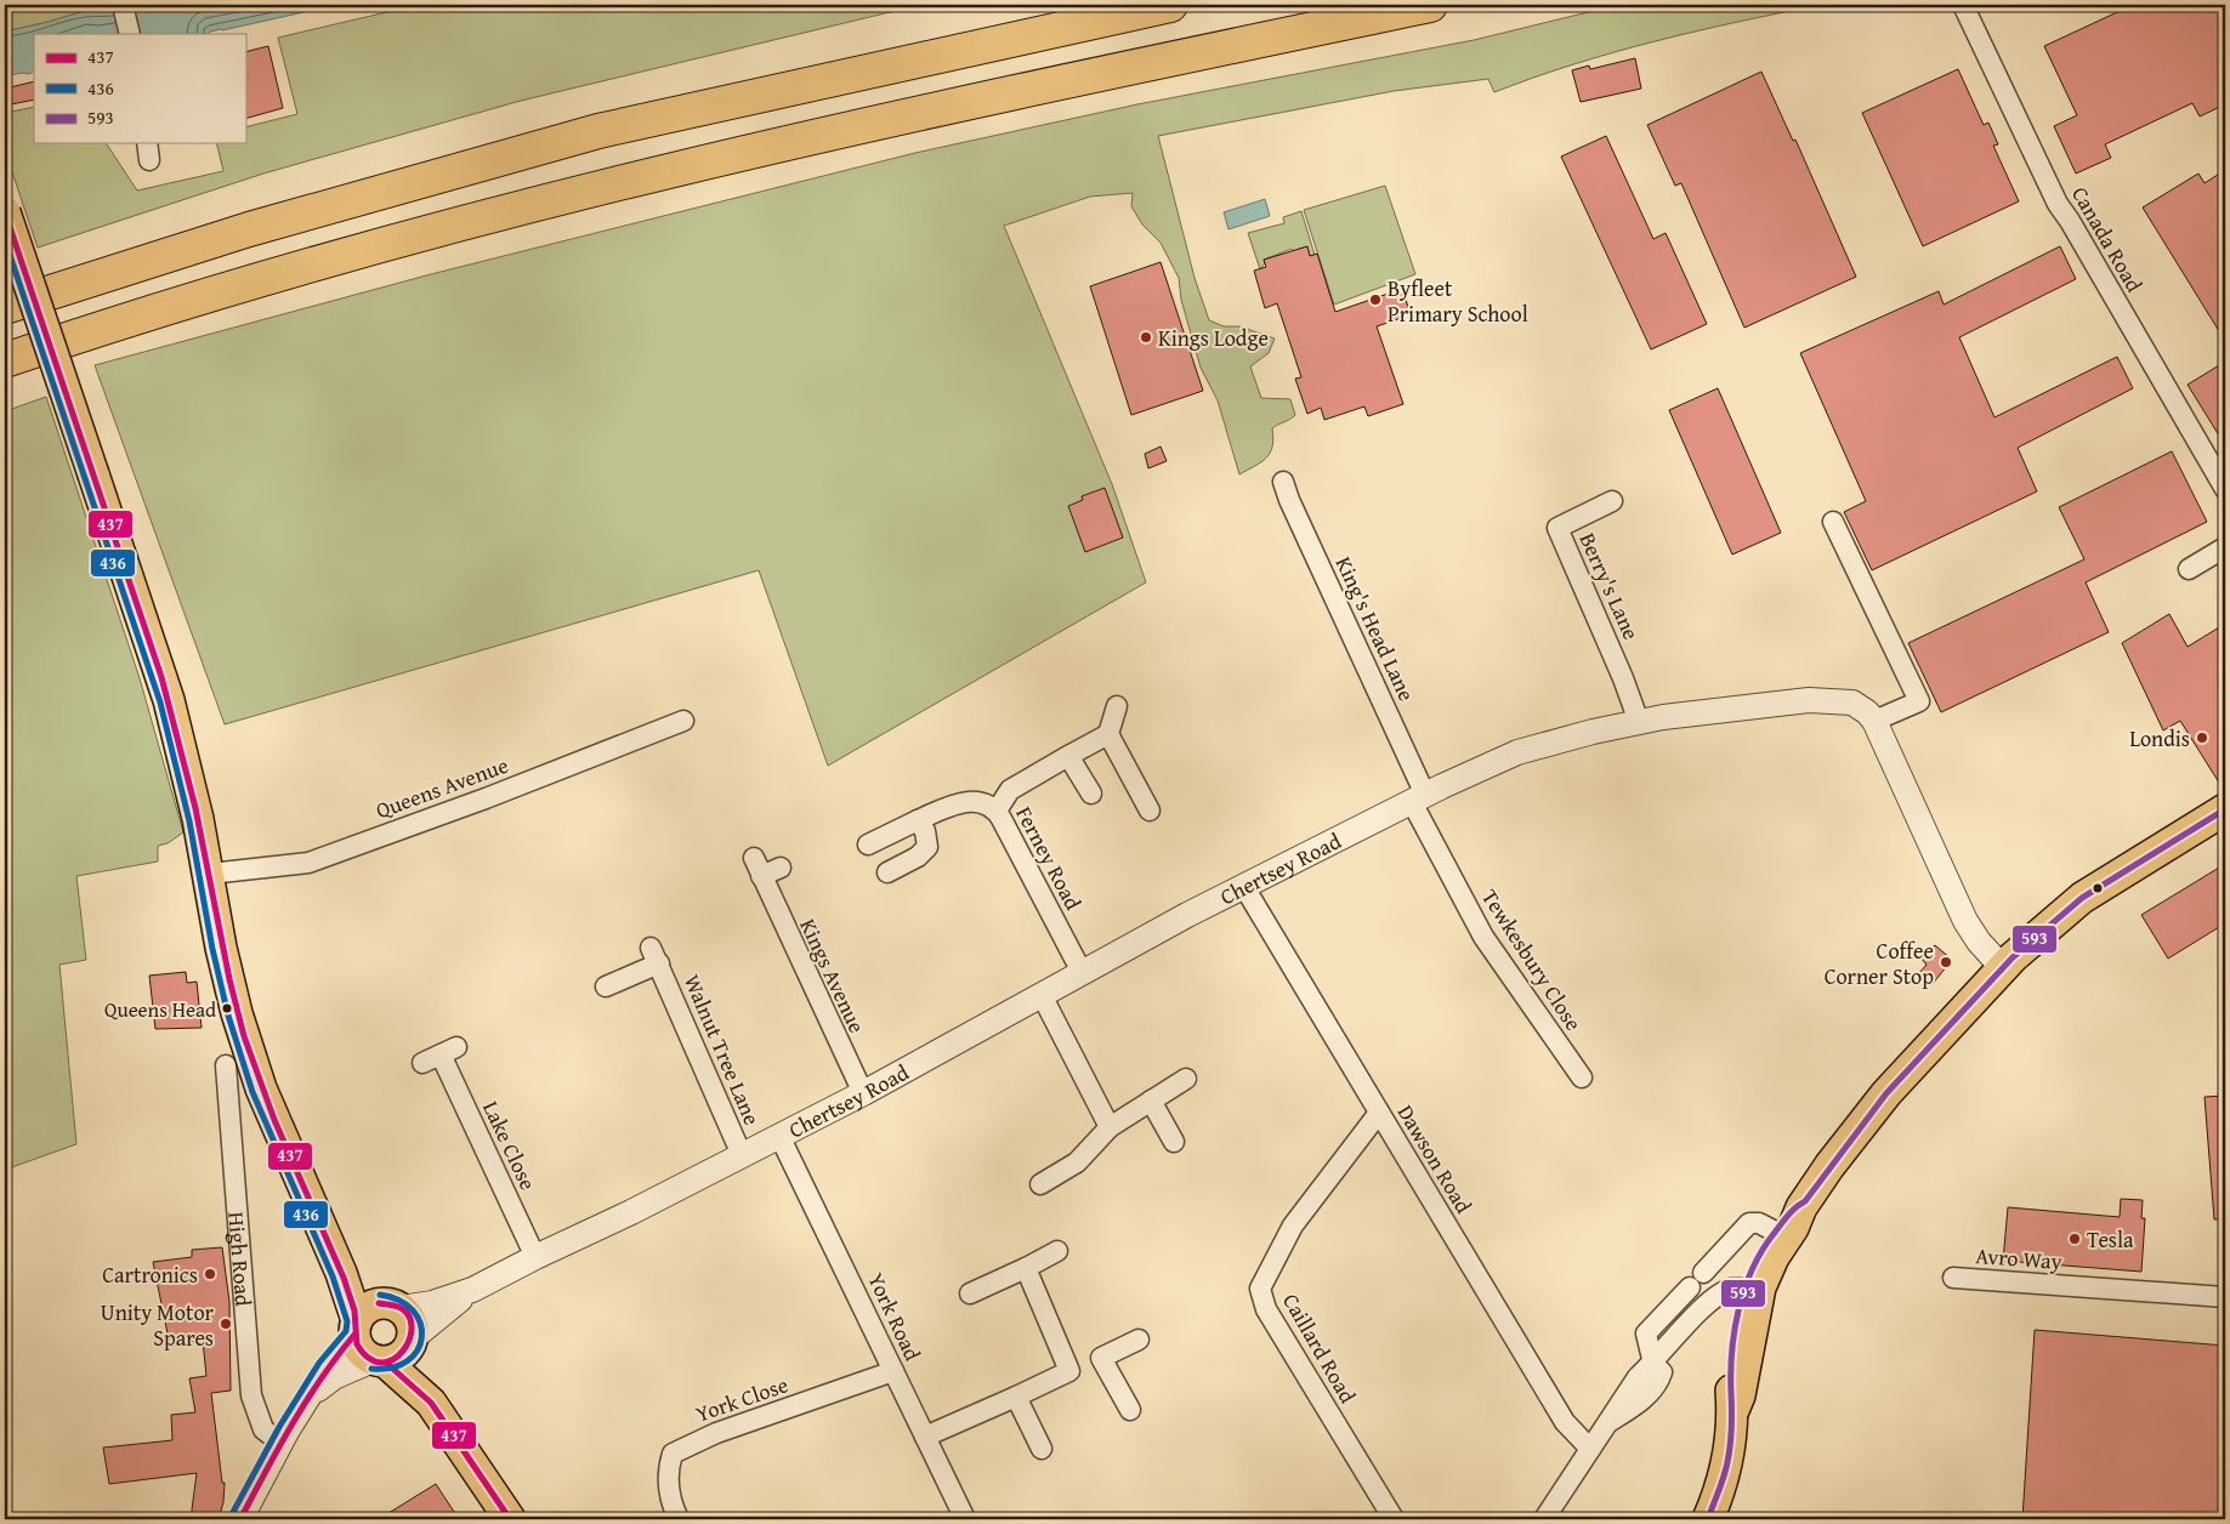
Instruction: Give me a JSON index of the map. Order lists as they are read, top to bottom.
{
  "streets": {
    "street": [
      "Canada Road",
      "Berry's Lane",
      "King's Head Lane",
      "Queens Avenue",
      "Ferney Road",
      "Chertsey Road",
      "Tewkesbury Close",
      "Kings Avenue",
      "Walnut Tree Lane",
      "Lake Close",
      "Dawson Road",
      "Avro Way",
      "High Road",
      "York Road",
      "Caillard Road",
      "York Close"
    ]
  },
  "crossings": [
    ["Berry's Lane", "Chertsey Road"],
    ["King's Head Lane", "Chertsey Road"],
    ["King's Head Lane", "Tewkesbury Close"],
    ["Ferney Road", "Chertsey Road"],
    ["Chertsey Road", "Tewkesbury Close"],
    ["Chertsey Road", "Kings Avenue"],
    ["Chertsey Road", "Walnut Tree Lane"],
    ["Chertsey Road", "Lake Close"],
    ["Chertsey Road", "Dawson Road"],
    ["Chertsey Road", "York Road"],
    ["Dawson Road", "Caillard Road"],
    ["York Road", "York Close"]
  ],
  "places": [
    "Byfleet Primary School",
    "Kings Lodge",
    "Londis",
    "Coffee Corner Stop",
    "Queens Head",
    "Tesla",
    "Cartronics",
    "Unity Motor Spares"
  ],
  "lines": ["transit line 437", "transit line 436", "transit line 593"],
  "legend": ["437", "436", "593"]
}
